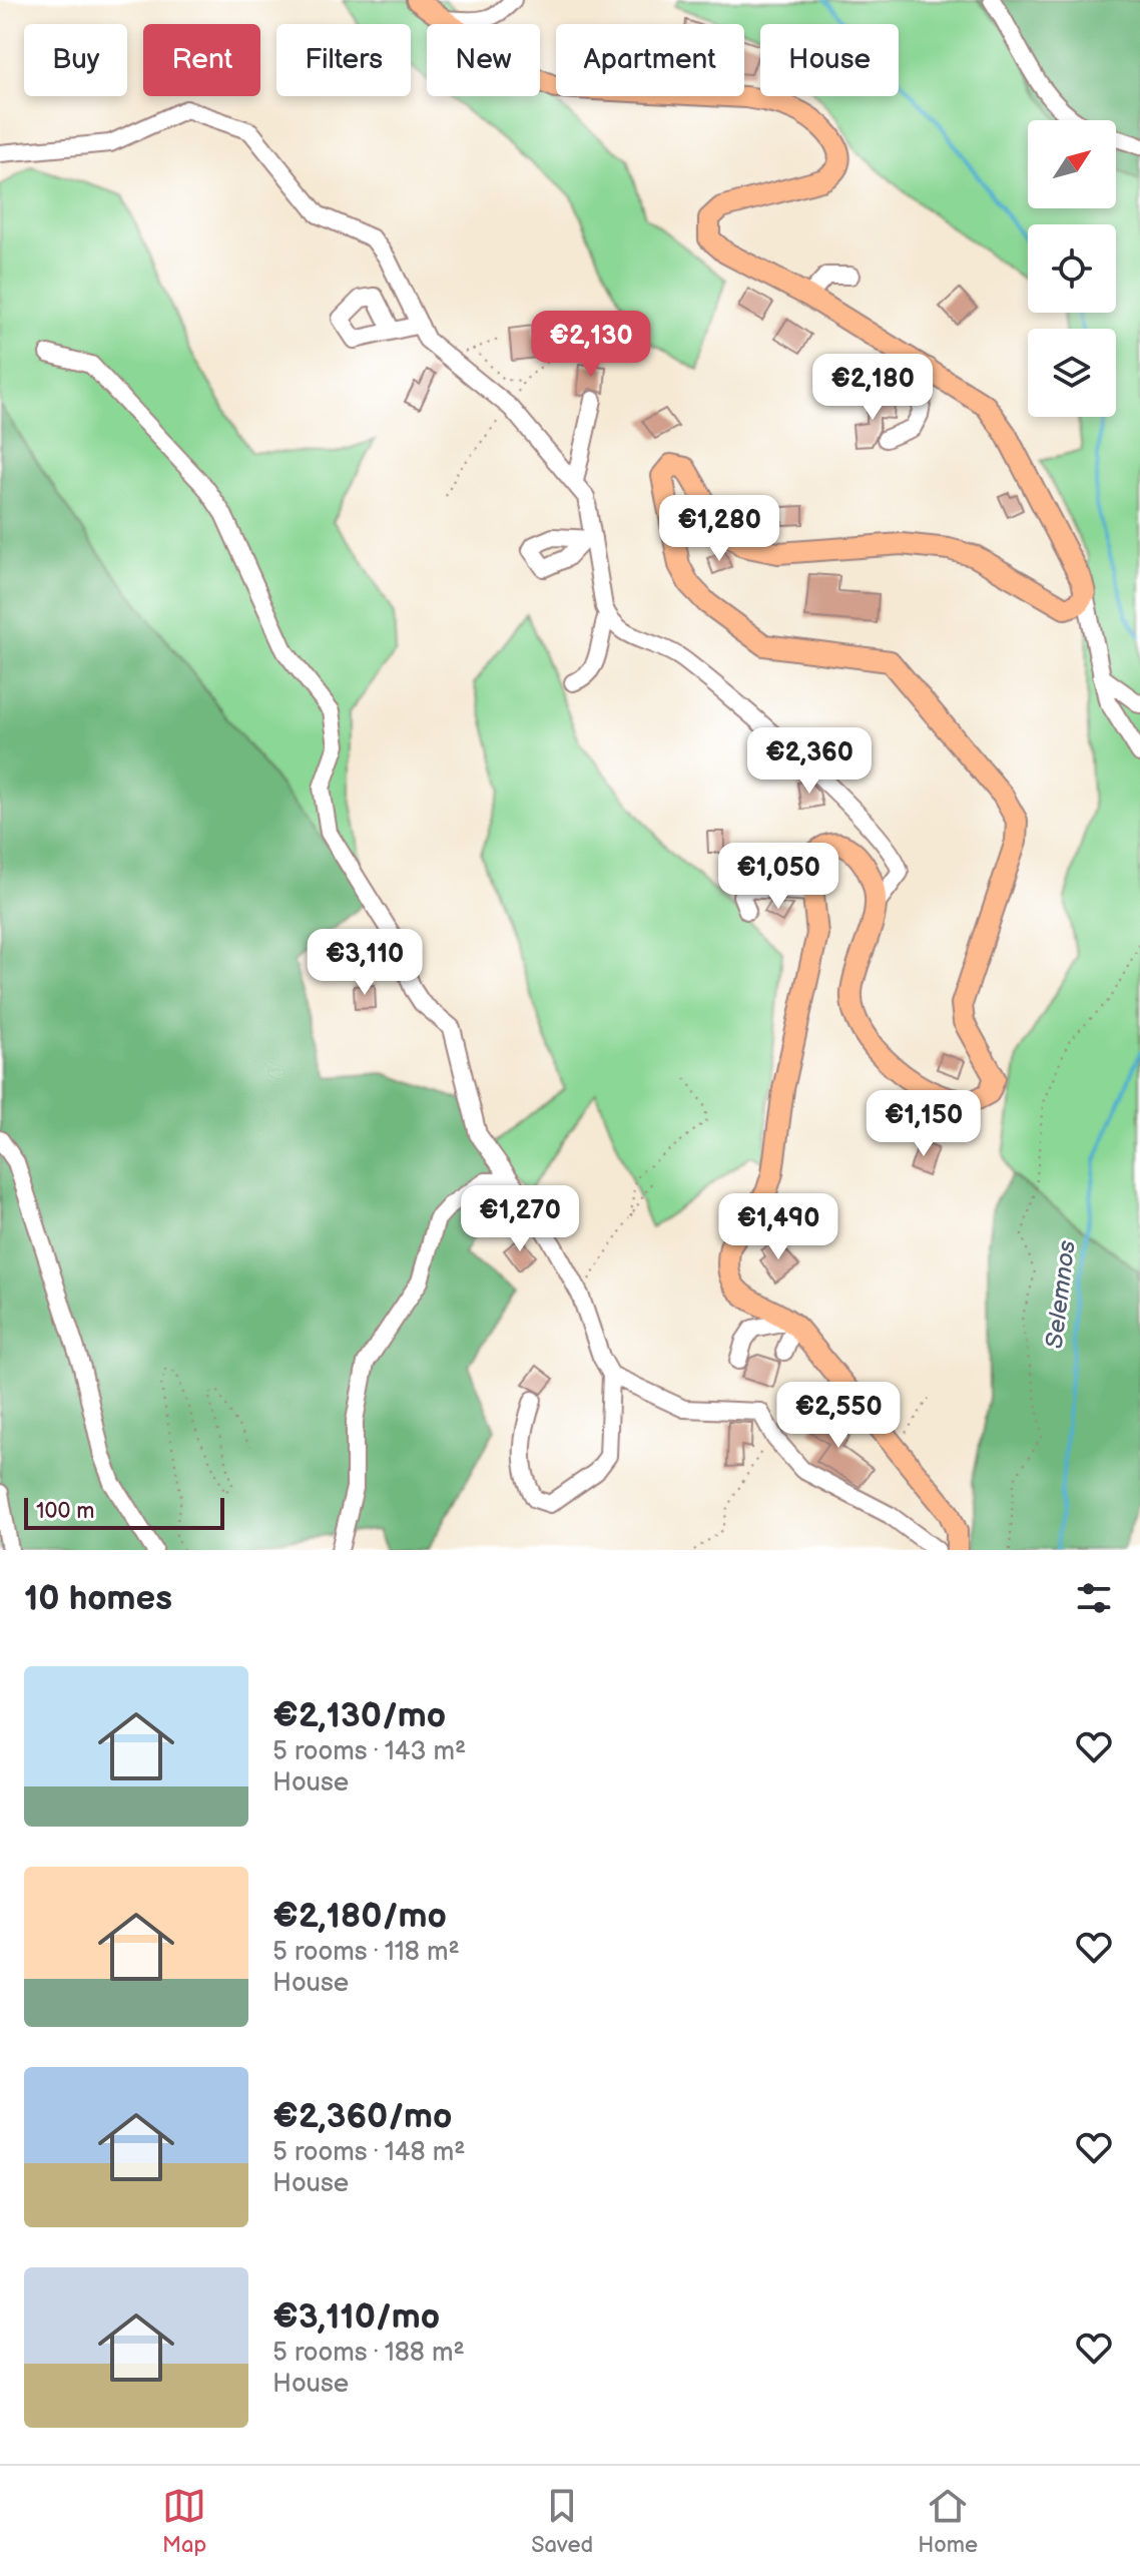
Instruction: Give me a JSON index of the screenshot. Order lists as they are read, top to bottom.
{
  "water": ["Selemnos"],
  "scale_bar": "100 m",
  "north": "top right",
  "page": {
    "chip": [
      "Buy",
      "Rent",
      "Filters",
      "New",
      "Apartment",
      "House"
    ],
    "price": [
      "€2,130",
      "€2,180",
      "€1,280",
      "€2,360",
      "€1,050",
      "€3,110",
      "€1,150",
      "€1,270",
      "€1,490",
      "€2,550"
    ],
    "scale": "100 m",
    "heading": "10 homes",
    "list": [
      {
        "name": "€2,130/mo",
        "note": "5 rooms · 143 m² · House"
      },
      {
        "name": "€2,180/mo",
        "note": "5 rooms · 118 m² · House"
      },
      {
        "name": "€2,360/mo",
        "note": "5 rooms · 148 m² · House"
      },
      {
        "name": "€3,110/mo",
        "note": "5 rooms · 188 m² · House"
      }
    ],
    "tabs": ["Map", "Saved", "Home"]
  }
}
